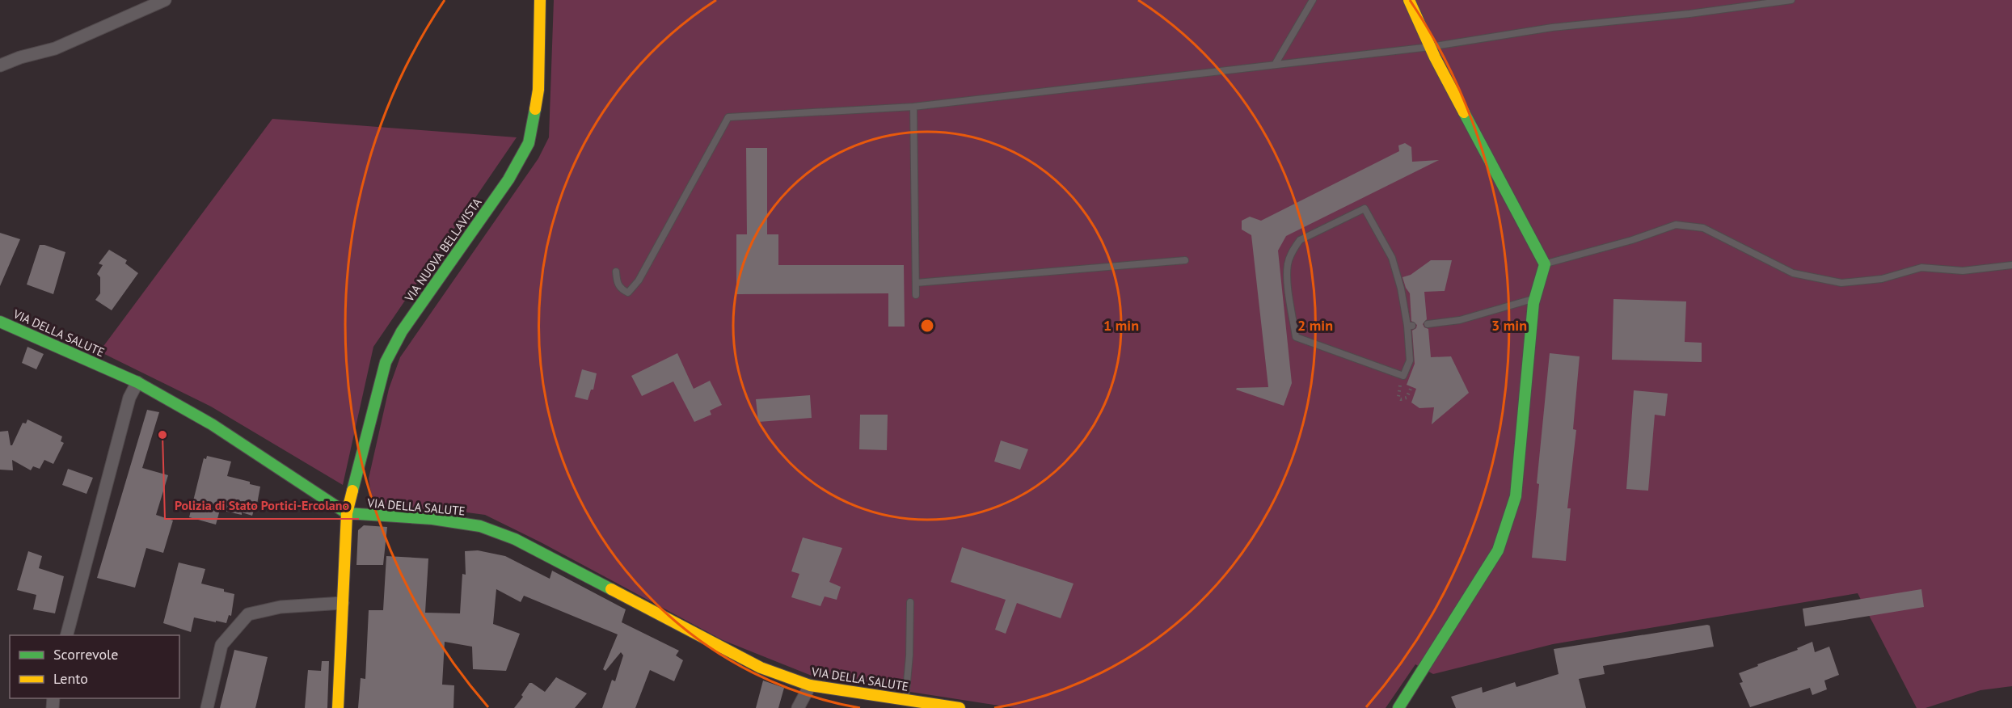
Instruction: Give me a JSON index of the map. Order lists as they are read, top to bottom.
{
  "streets": {
    "street": ["VIA NUOVA BELLAVISTA", "VIA DELLA SALUTE"]
  },
  "crossings": [
    ["VIA NUOVA BELLAVISTA", "VIA DELLA SALUTE"]
  ],
  "places": ["Polizia di Stato Portici-Ercolano"],
  "legend": ["Scorrevole", "Lento"],
  "rings": ["1 min", "2 min", "3 min"]
}
